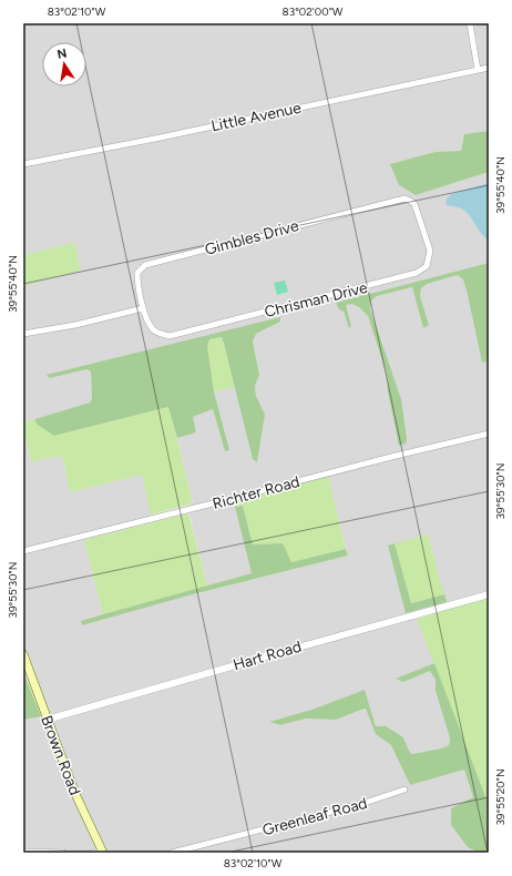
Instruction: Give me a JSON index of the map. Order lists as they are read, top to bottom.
{
  "streets": {
    "main road": ["Brown Road"],
    "street": [
      "Little Avenue",
      "Gimbles Drive",
      "Chrisman Drive",
      "Richter Road",
      "Hart Road",
      "Greenleaf Road"
    ]
  },
  "crossings": [
    ["Gimbles Drive", "Chrisman Drive"],
    ["Hart Road", "Brown Road"]
  ],
  "north": "top",
  "coordinates": [
    "83°02'10\"W",
    "83°02'00\"W",
    "39°55'40\"N",
    "39°55'30\"N",
    "39°55'20\"N"
  ]
}
